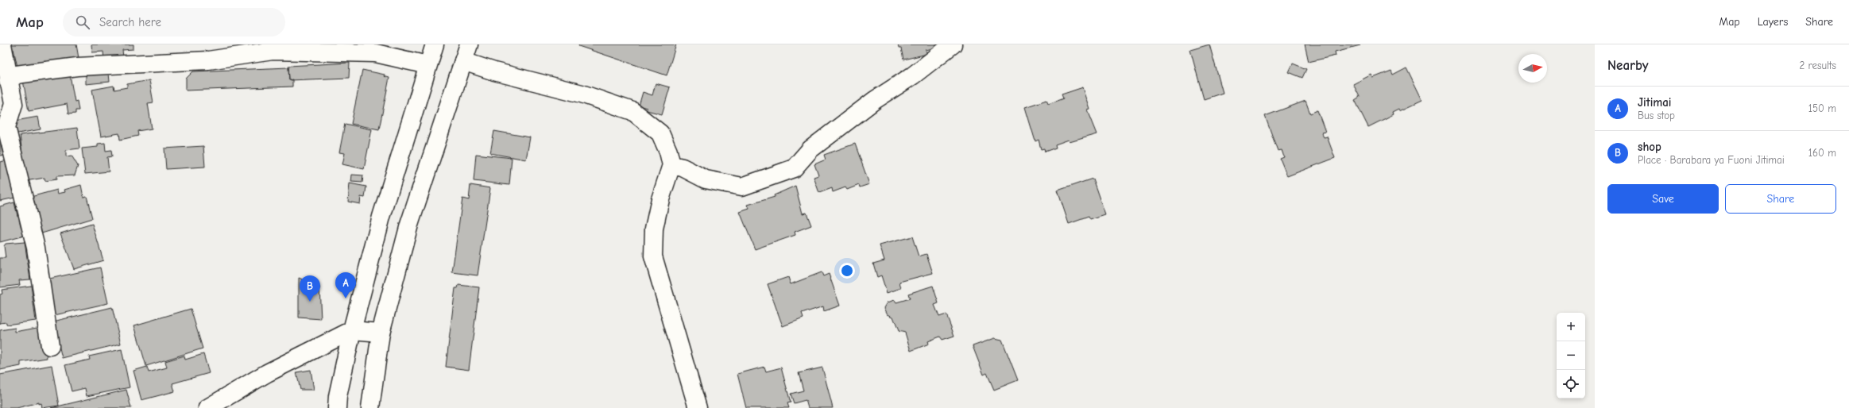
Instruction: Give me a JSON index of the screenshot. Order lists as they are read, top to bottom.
{
  "north": "right",
  "page": {
    "header": "Map",
    "search": "Search here",
    "nav": ["Map", "Layers", "Share"],
    "heading": ["Nearby", "2 results"],
    "list": [
      {
        "mark": "A",
        "name": "Jitimai",
        "note": "Bus stop",
        "value": "150 m"
      },
      {
        "mark": "B",
        "name": "shop",
        "note": "Place · Barabara ya Fuoni Jitimai",
        "value": "160 m"
      }
    ],
    "buttons": ["Save", "Share"],
    "pins": ["A", "B"],
    "map_buttons": ["+", "−"]
  }
}
